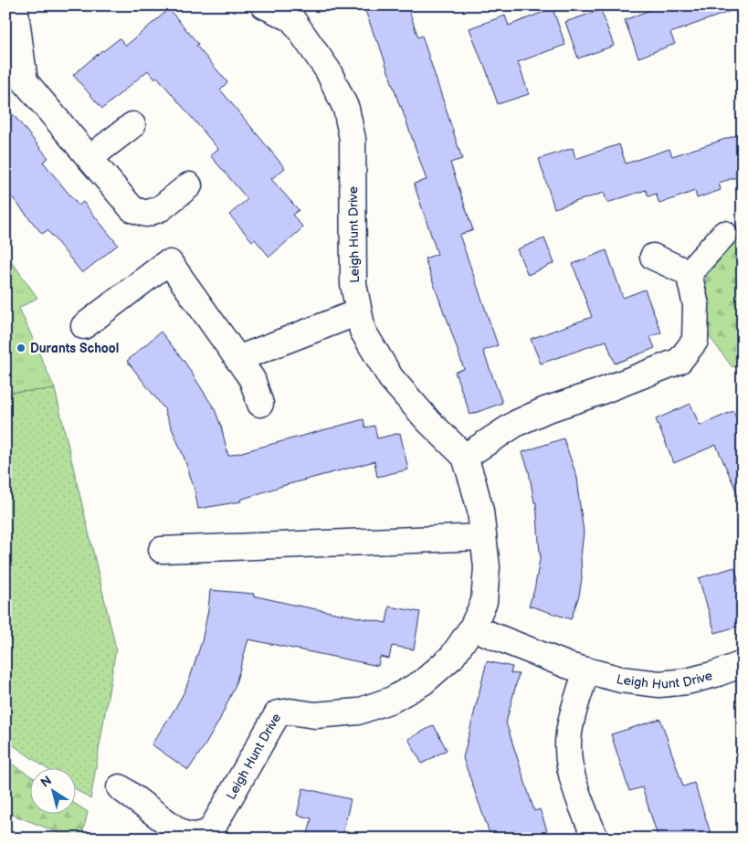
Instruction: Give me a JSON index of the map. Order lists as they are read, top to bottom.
{
  "streets": {
    "street": ["Leigh Hunt Drive"]
  },
  "places": ["Durants School"],
  "north": "top left"
}
